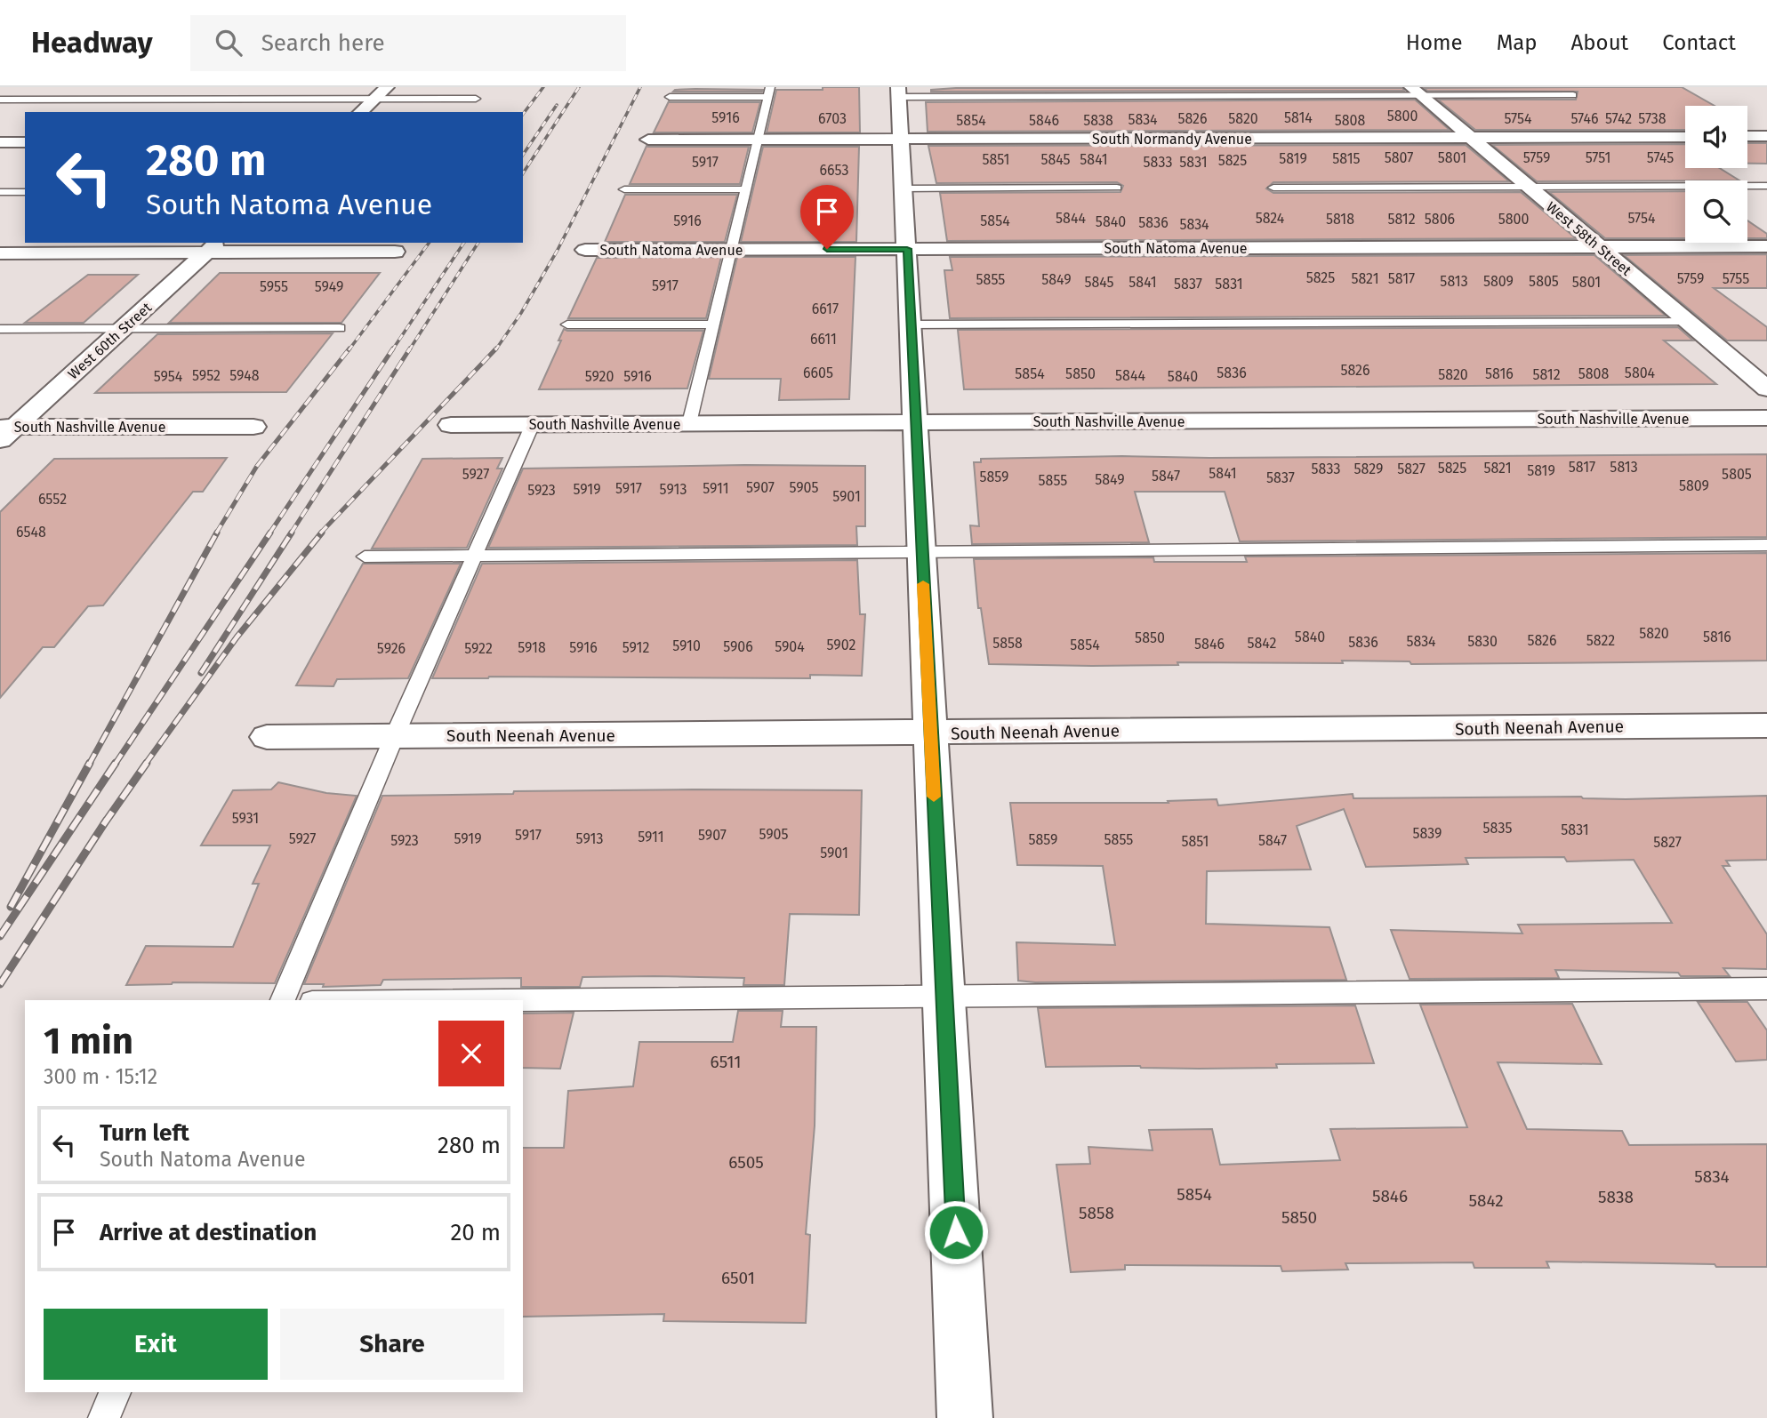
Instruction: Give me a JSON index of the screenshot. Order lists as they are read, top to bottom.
{
  "streets": {
    "street": [
      "South Normandy Avenue",
      "West 58th Street",
      "South Natoma Avenue",
      "West 60th Street",
      "South Nashville Avenue",
      "South Neenah Avenue"
    ]
  },
  "crossings": [
    ["South Normandy Avenue", "West 58th Street"],
    ["West 58th Street", "South Natoma Avenue"],
    ["West 60th Street", "South Nashville Avenue"]
  ],
  "house_numbers": [
    "5800",
    "5916",
    "5814",
    "6703",
    "5826",
    "5820",
    "5754",
    "5746",
    "5742",
    "5738",
    "5834",
    "5854",
    "5846",
    "5838",
    "5808",
    "5807",
    "5801",
    "5759",
    "5751",
    "5745",
    "5819",
    "5815",
    "5851",
    "5845",
    "5841",
    "5825",
    "5917",
    "5833",
    "5831",
    "6653",
    "5844",
    "5824",
    "5754",
    "5818",
    "5812",
    "5806",
    "5800",
    "5916",
    "5854",
    "5840",
    "5836",
    "5834",
    "5825",
    "5821",
    "5817",
    "5759",
    "5755",
    "5855",
    "5849",
    "5813",
    "5809",
    "5805",
    "5845",
    "5841",
    "5801",
    "5837",
    "5831",
    "5917",
    "5955",
    "5949",
    "6617",
    "6611",
    "5826",
    "6605",
    "5836",
    "5804",
    "5854",
    "5850",
    "5816",
    "5808",
    "5820",
    "5812",
    "5952",
    "5948",
    "5844",
    "5954",
    "5920",
    "5916",
    "5840",
    "5817",
    "5813",
    "5825",
    "5821",
    "5833",
    "5829",
    "5827",
    "5819",
    "5841",
    "5927",
    "5805",
    "5847",
    "5859",
    "5837",
    "5849",
    "5855",
    "5809",
    "5907",
    "5905",
    "5917",
    "5911",
    "5919",
    "5913",
    "5923",
    "5901",
    "6552",
    "6548",
    "5820",
    "5840",
    "5816",
    "5850",
    "5826",
    "5822",
    "5834",
    "5830",
    "5836",
    "5858",
    "5842",
    "5846",
    "5902",
    "5854",
    "5910",
    "5906",
    "5904",
    "5918",
    "5916",
    "5912",
    "5926",
    "5922",
    "5931",
    "5835",
    "5831",
    "5839",
    "5905",
    "5917",
    "5907",
    "5911",
    "5927",
    "5919",
    "5913",
    "5859",
    "5855",
    "5923",
    "5847",
    "5851",
    "5827",
    "5901",
    "6511",
    "6505",
    "5834",
    "5854",
    "5846",
    "5838",
    "5842",
    "5858",
    "5850",
    "6501"
  ],
  "page": {
    "header": "Headway",
    "search": "Search here",
    "nav": [
      "Home",
      "Map",
      "About",
      "Contact"
    ],
    "turn": ["280 m", "South Natoma Avenue"],
    "heading": ["1 min", "300 m · 15:12"],
    "list": [
      {
        "name": "Turn left",
        "note": "South Natoma Avenue",
        "value": "280 m"
      },
      {
        "name": "Arrive at destination",
        "value": "20 m"
      }
    ],
    "buttons": ["Exit", "Share"]
  }
}
